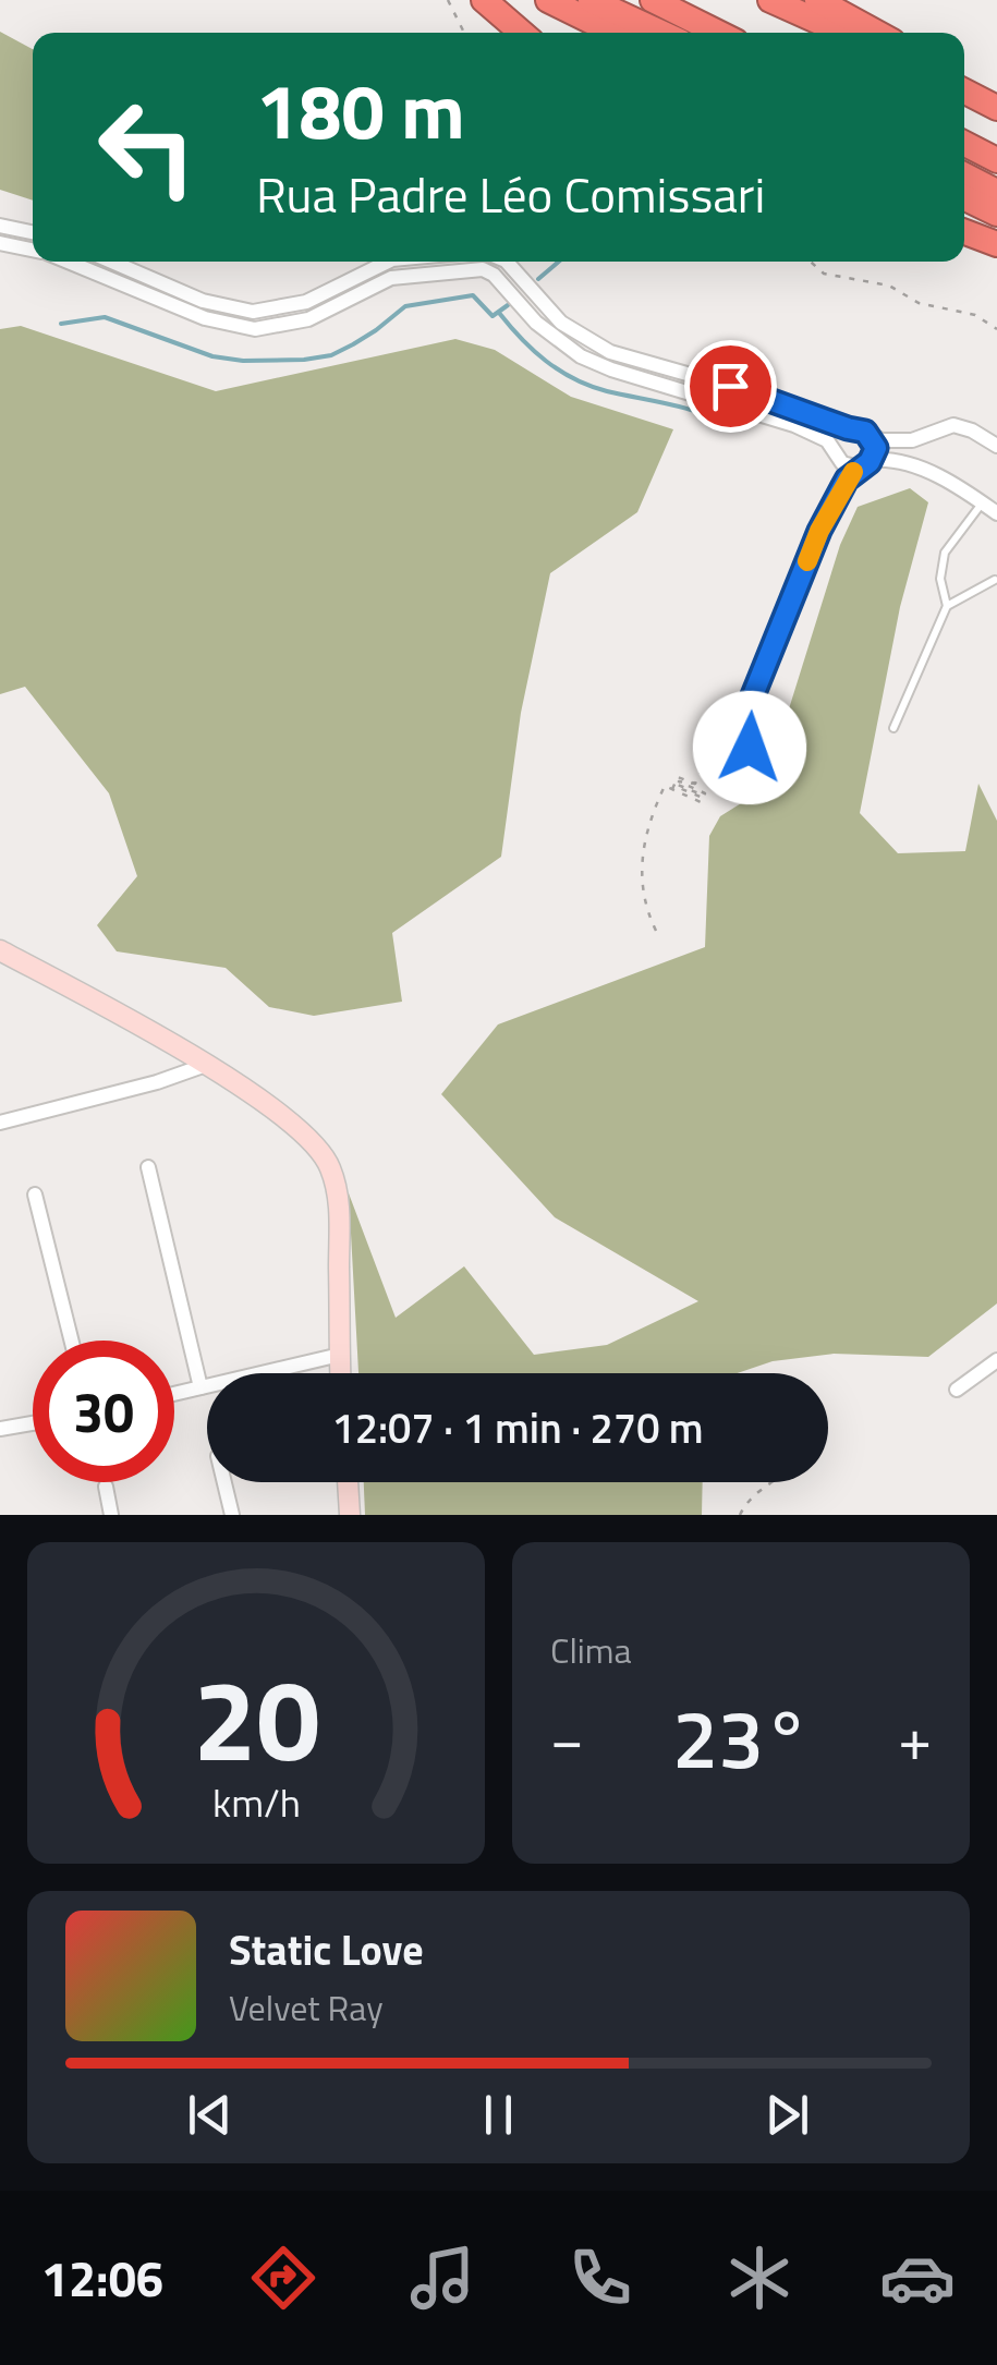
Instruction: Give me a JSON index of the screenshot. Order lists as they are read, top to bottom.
{
  "page": {
    "turn": ["180 m", "Rua Padre Léo Comissari"],
    "limit": "30",
    "trip": "12:07 · 1 min · 270 m",
    "tile": "Clima",
    "heat": ["−", "23°", "+"],
    "song": ["Static Love", "Velvet Ray"],
    "tabs": "12:06",
    "gauge": ["20", "km/h"]
  }
}
